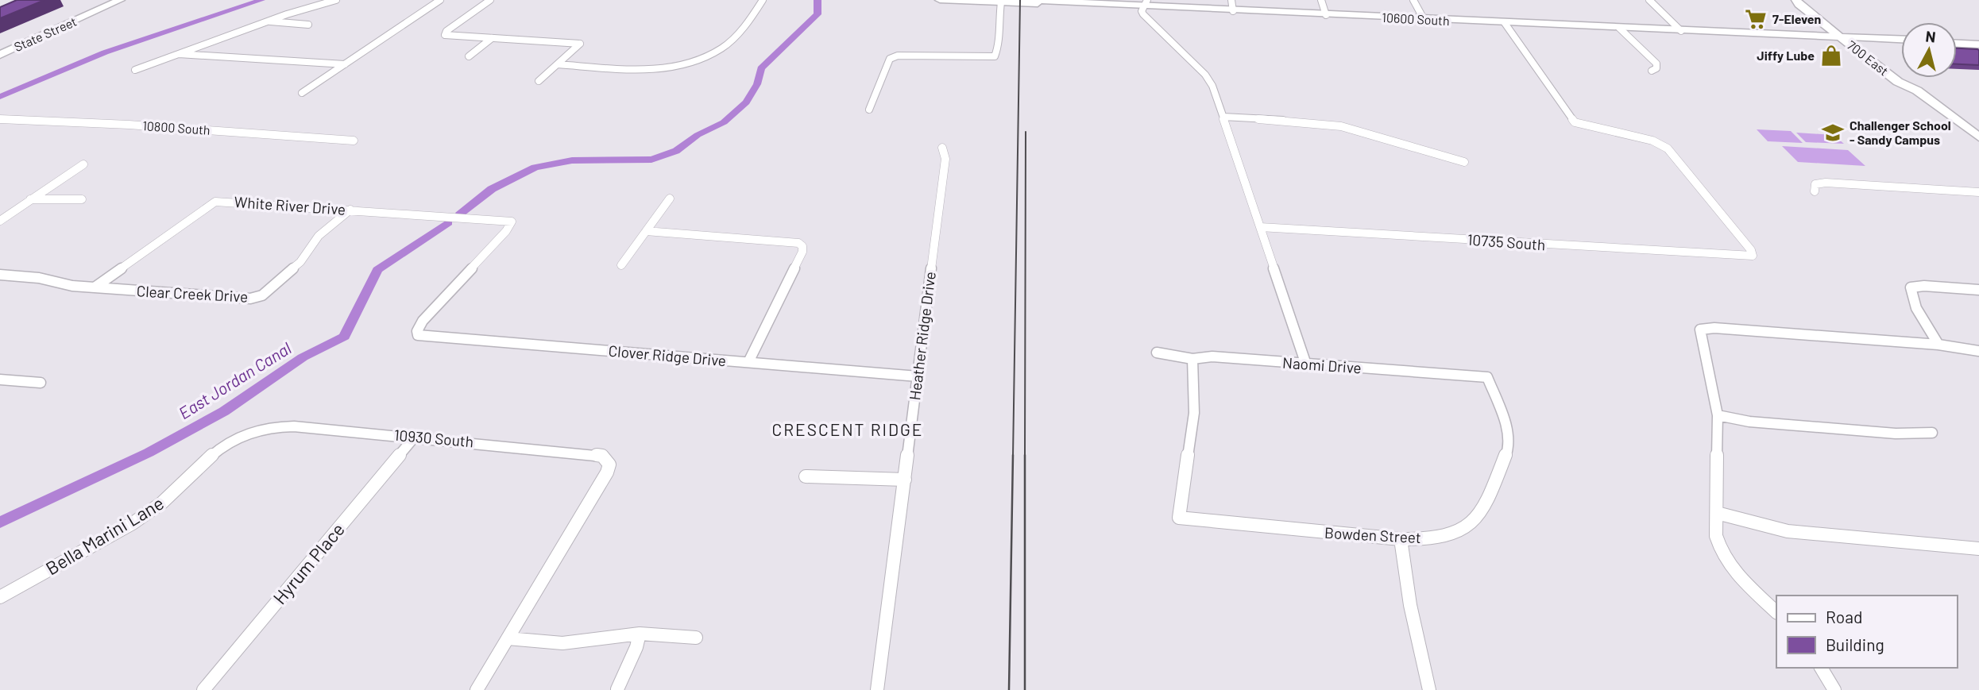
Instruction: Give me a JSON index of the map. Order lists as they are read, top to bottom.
{
  "streets": {
    "main road": ["10600 South", "State Street", "700 East"],
    "street": [
      "10800 South",
      "White River Drive",
      "10735 South",
      "Clear Creek Drive",
      "Heather Ridge Drive",
      "Clover Ridge Drive",
      "Naomi Drive",
      "10930 South",
      "Bowden Street",
      "Bella Marini Lane",
      "Hyrum Place"
    ]
  },
  "crossings": [
    ["10600 South", "700 East"],
    ["10600 South", "10735 South"],
    ["White River Drive", "Clear Creek Drive"],
    ["White River Drive", "Clover Ridge Drive"],
    ["Heather Ridge Drive", "Clover Ridge Drive"],
    ["Naomi Drive", "Bowden Street"],
    ["10930 South", "Bella Marini Lane"],
    ["10930 South", "Hyrum Place"]
  ],
  "districts": ["CRESCENT RIDGE"],
  "water": ["East Jordan Canal"],
  "places": {
    "supermarket": ["7-Eleven"],
    "shop": ["Jiffy Lube"],
    "school or university": ["Challenger School - Sandy Campus"]
  },
  "legend": ["Road", "Building"],
  "north": "top"
}
